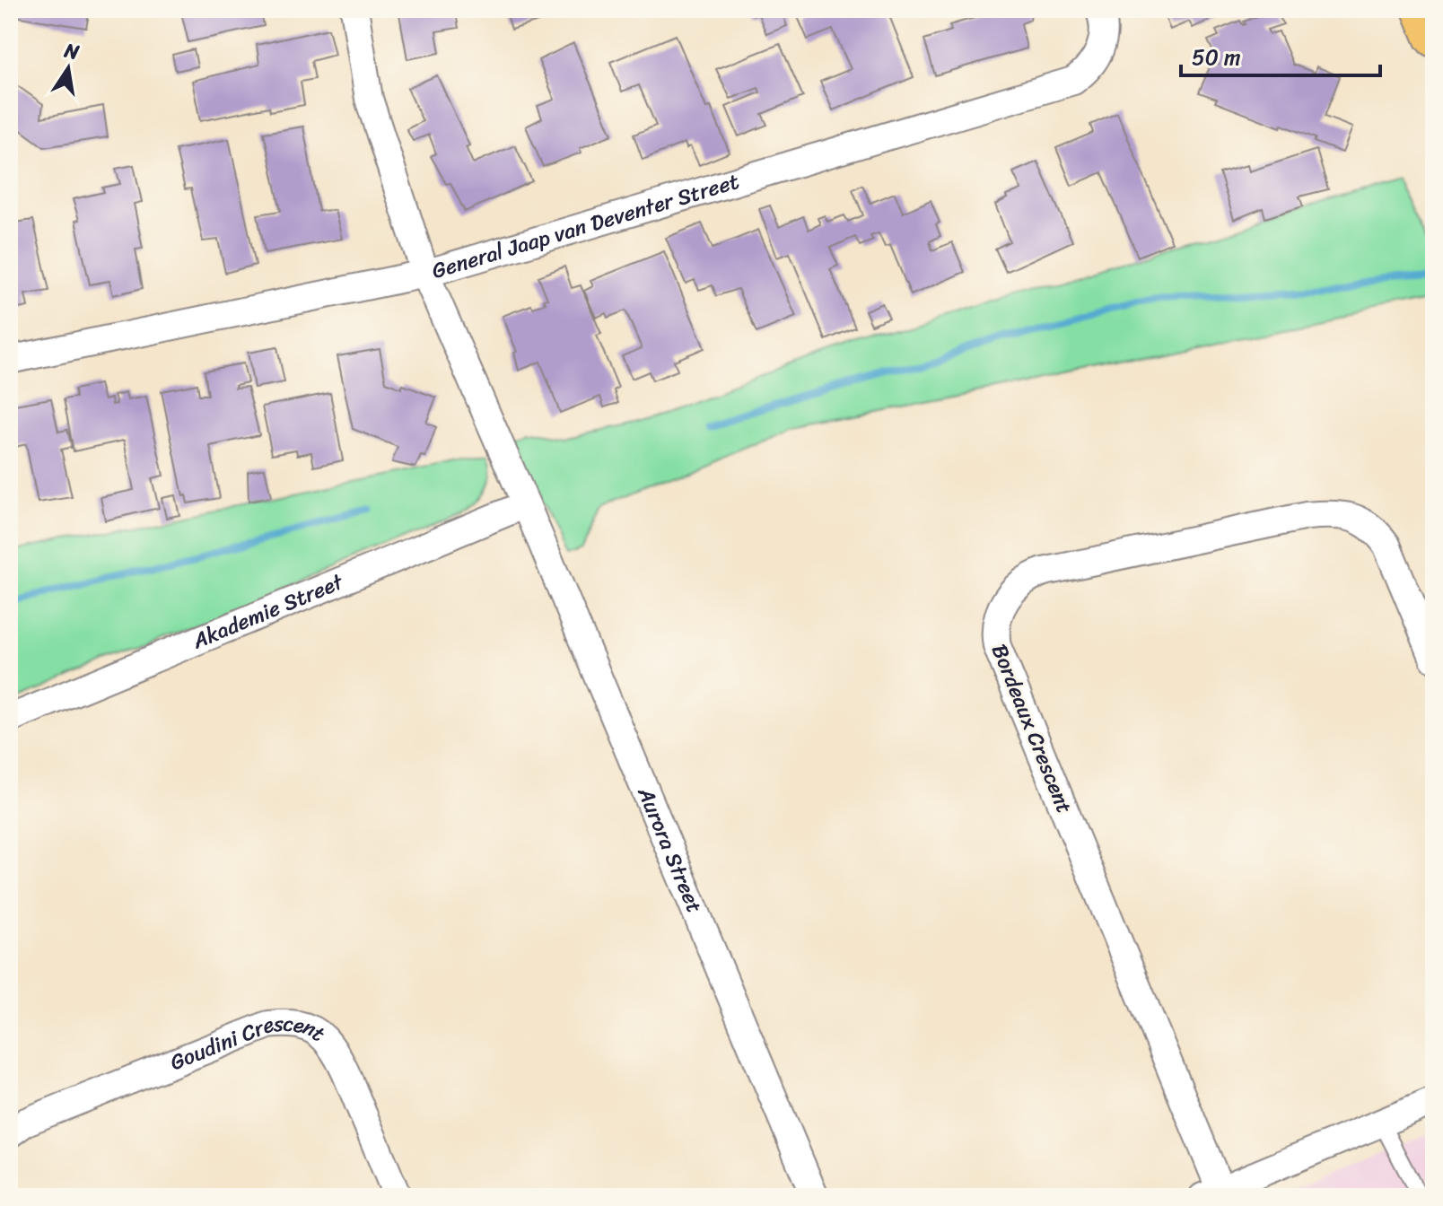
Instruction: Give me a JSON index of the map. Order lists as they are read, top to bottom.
{
  "streets": {
    "street": [
      "General Jaap van Deventer Street",
      "Akademie Street",
      "Bordeaux Crescent",
      "Aurora Street",
      "Goudini Crescent"
    ]
  },
  "crossings": [
    ["General Jaap van Deventer Street", "Aurora Street"],
    ["Akademie Street", "Aurora Street"]
  ],
  "scale_bar": "50 m",
  "north": "top"
}
